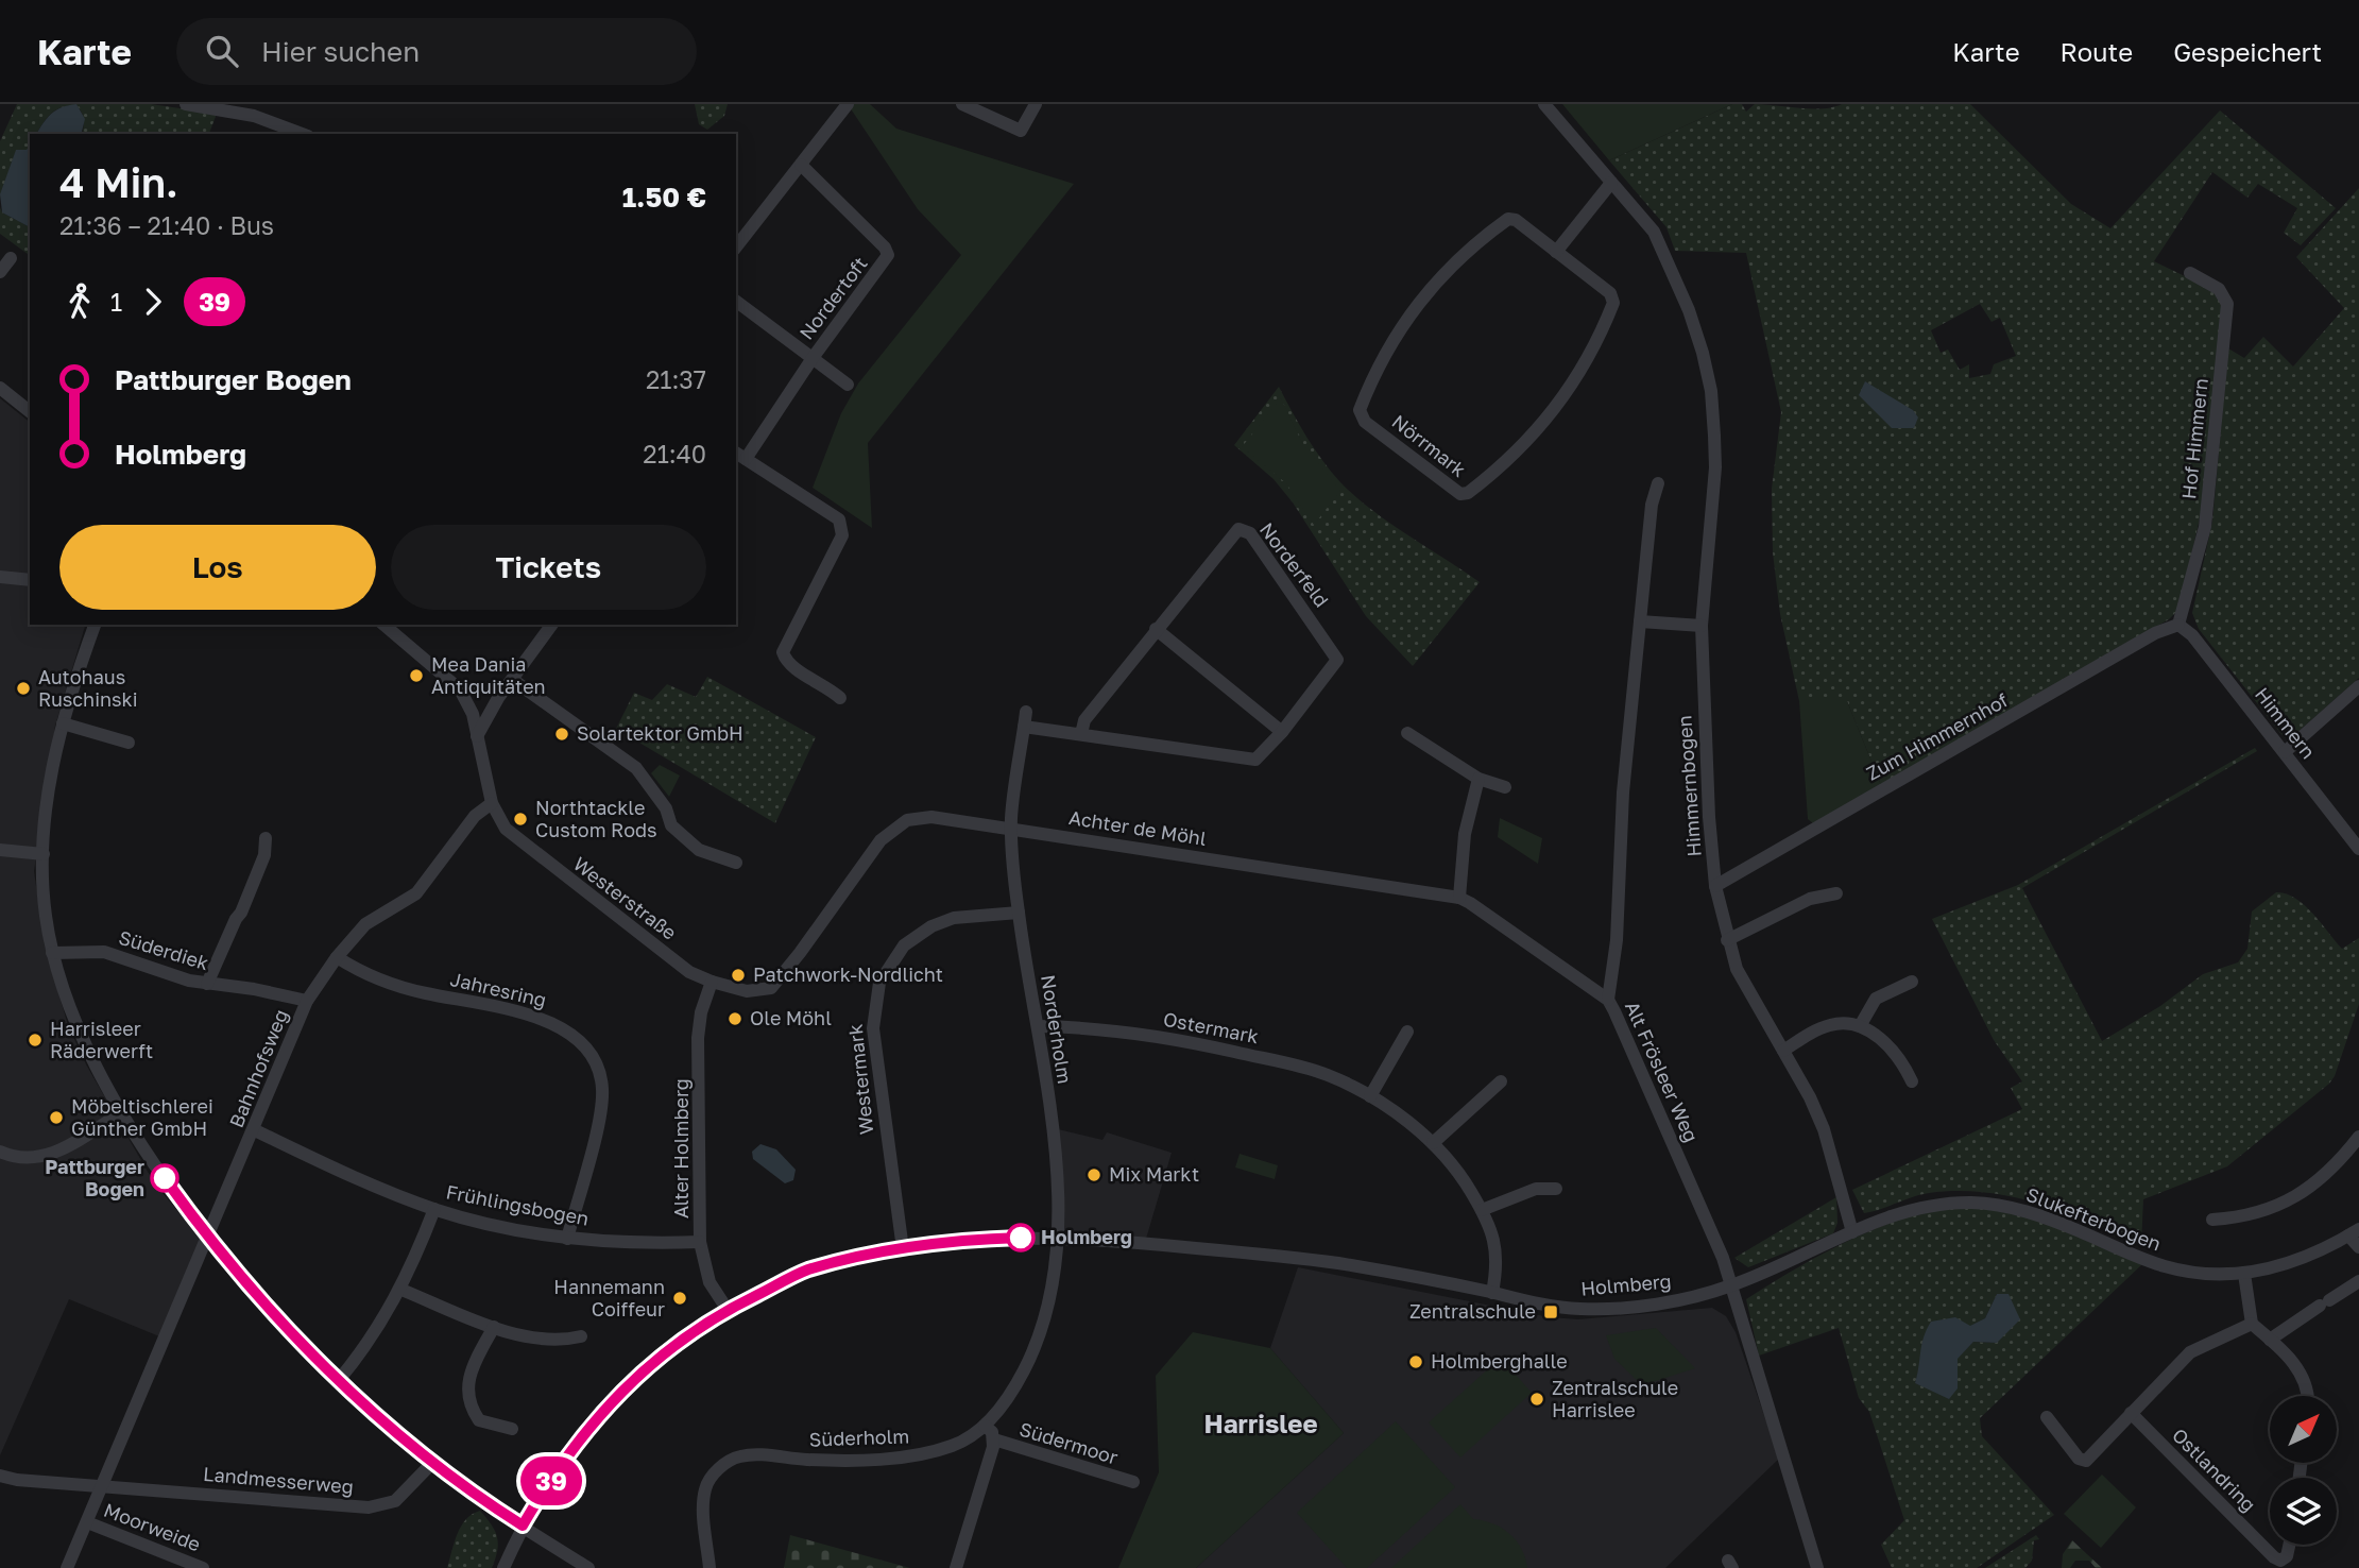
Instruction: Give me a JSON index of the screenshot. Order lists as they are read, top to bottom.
{
  "streets": {
    "street": [
      "Nordertoft",
      "Hof Himmern",
      "Nörrmark",
      "Norderfeld",
      "Himmern",
      "Zum Himmernhof",
      "Himmernbogen",
      "Achter de Möhl",
      "Westerstraße",
      "Süderdiek",
      "Jahresring",
      "Ostermark",
      "Norderholm",
      "Bahnhofsweg",
      "Alt Frösleer Weg",
      "Westermark",
      "Alter Holmberg",
      "Frühlingsbogen",
      "Slukefterbogen",
      "Holmberg",
      "Süderholm",
      "Südermoor",
      "Ostlandring",
      "Landmesserweg",
      "Moorweide"
    ]
  },
  "crossings": [
    ["Hof Himmern", "Himmern"],
    ["Hof Himmern", "Zum Himmernhof"],
    ["Himmern", "Zum Himmernhof"],
    ["Zum Himmernhof", "Himmernbogen"],
    ["Himmernbogen", "Slukefterbogen"],
    ["Achter de Möhl", "Westerstraße"],
    ["Achter de Möhl", "Norderholm"],
    ["Achter de Möhl", "Alt Frösleer Weg"],
    ["Achter de Möhl", "Alter Holmberg"],
    ["Westerstraße", "Bahnhofsweg"],
    ["Westerstraße", "Alter Holmberg"],
    ["Süderdiek", "Bahnhofsweg"],
    ["Jahresring", "Bahnhofsweg"],
    ["Jahresring", "Frühlingsbogen"],
    ["Ostermark", "Norderholm"],
    ["Ostermark", "Holmberg"],
    ["Norderholm", "Westermark"],
    ["Norderholm", "Holmberg"],
    ["Norderholm", "Süderholm"],
    ["Bahnhofsweg", "Frühlingsbogen"],
    ["Bahnhofsweg", "Landmesserweg"],
    ["Bahnhofsweg", "Moorweide"],
    ["Alt Frösleer Weg", "Slukefterbogen"],
    ["Alt Frösleer Weg", "Holmberg"],
    ["Westermark", "Holmberg"],
    ["Alter Holmberg", "Frühlingsbogen"],
    ["Alter Holmberg", "Holmberg"],
    ["Slukefterbogen", "Holmberg"],
    ["Holmberg", "Süderholm"],
    ["Süderholm", "Südermoor"]
  ],
  "districts": ["Harrislee"],
  "places": {
    "other": [
      "Mea Dania Antiquitäten",
      "Autohaus Ruschinski",
      "Solartektor GmbH",
      "Northtackle Custom Rods",
      "Patchwork-Nordlicht",
      "Ole Möhl",
      "Harrisleer Räderwerft",
      "Möbeltischlerei Günther GmbH",
      "Mix Markt",
      "Pattburger Bogen",
      "Holmberg",
      "Hannemann Coiffeur",
      "Holmberghalle",
      "Zentralschule Harrislee"
    ],
    "transit": ["Zentralschule"]
  },
  "lines": ["bus line 39"],
  "north": "top right",
  "page": {
    "header": "Karte",
    "search": "Hier suchen",
    "nav": ["Karte", "Route", "Gespeichert"],
    "on_map": "39",
    "heading": ["4 Min.", "21:36 – 21:40 · Bus", "1.50 €"],
    "legs": ["1", "39"],
    "list": [
      {
        "name": "Pattburger Bogen",
        "value": "21:37"
      },
      {
        "name": "Holmberg",
        "value": "21:40"
      }
    ],
    "buttons": ["Los", "Tickets"]
  }
}
